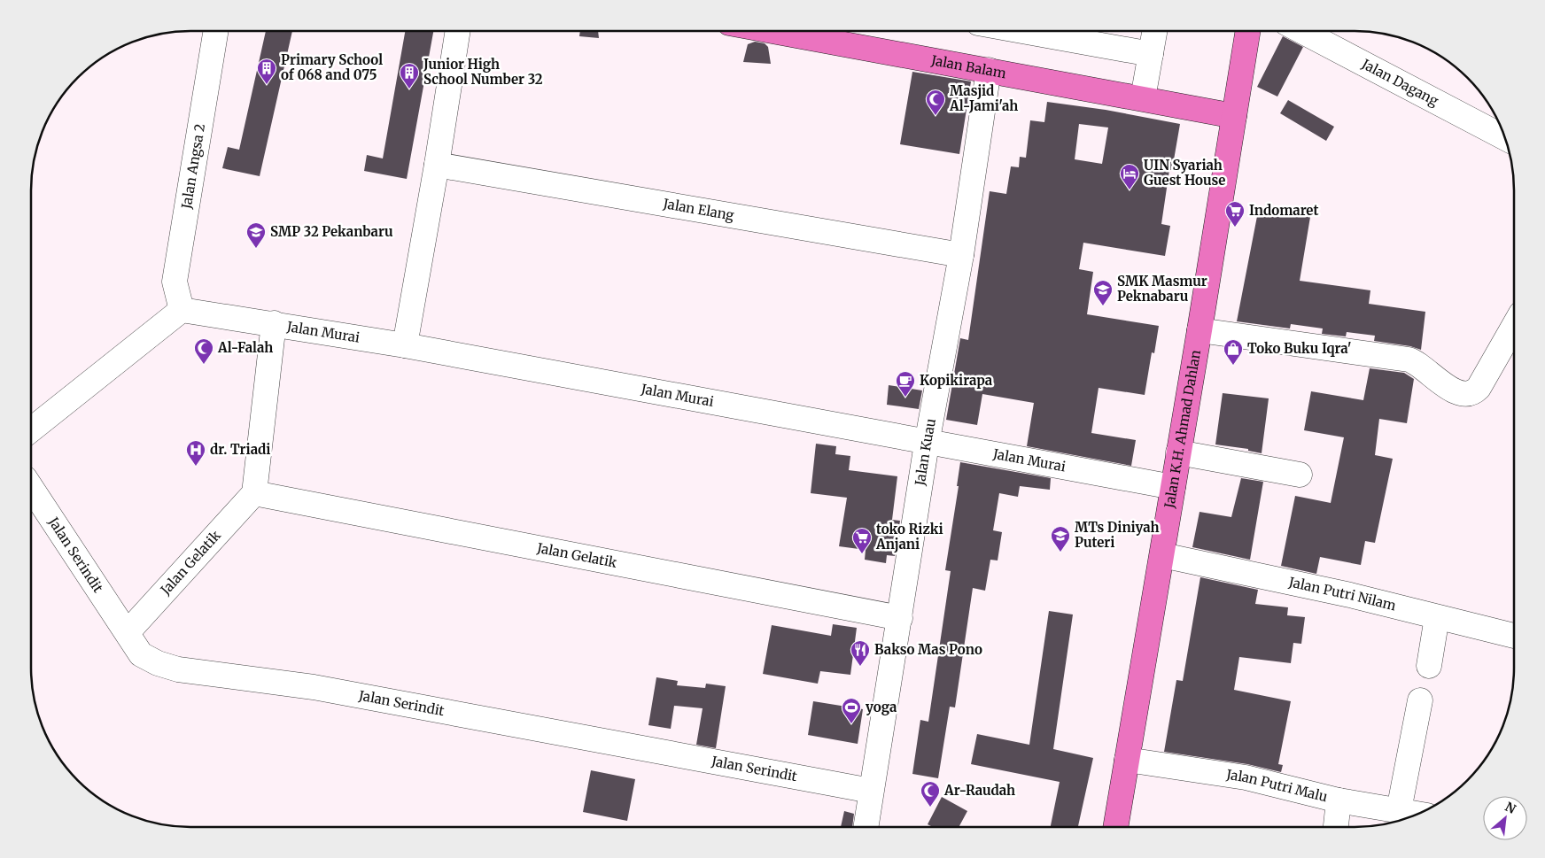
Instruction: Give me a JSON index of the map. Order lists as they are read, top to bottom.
{
  "streets": {
    "main road": ["Jalan Balam", "Jalan K.H. Ahmad Dahlan"],
    "street": [
      "Jalan Dagang",
      "Jalan Angsa 2",
      "Jalan Elang",
      "Jalan Murai",
      "Jalan Kuau",
      "Jalan Serindit",
      "Jalan Gelatik",
      "Jalan Putri Nilam",
      "Jalan Putri Malu"
    ]
  },
  "crossings": [
    ["Jalan Balam", "Jalan K.H. Ahmad Dahlan"],
    ["Jalan Balam", "Jalan Kuau"],
    ["Jalan Angsa 2", "Jalan Murai"],
    ["Jalan Elang", "Jalan Kuau"],
    ["Jalan Murai", "Jalan K.H. Ahmad Dahlan"],
    ["Jalan Murai", "Jalan Kuau"],
    ["Jalan K.H. Ahmad Dahlan", "Jalan Putri Nilam"],
    ["Jalan K.H. Ahmad Dahlan", "Jalan Putri Malu"],
    ["Jalan Kuau", "Jalan Serindit"],
    ["Jalan Kuau", "Jalan Gelatik"],
    ["Jalan Serindit", "Jalan Gelatik"]
  ],
  "places": {
    "building": ["Primary School of 068 and 075", "Junior High School Number 32"],
    "mosque": ["Masjid Al-Jami'ah", "Al-Falah", "Ar-Raudah"],
    "hotel": ["UIN Syariah Guest House"],
    "supermarket": ["Indomaret", "toko Rizki Anjani"],
    "school or university": ["SMP 32 Pekanbaru", "SMK Masmur Peknabaru", "MTs Diniyah Puteri"],
    "shop": ["Toko Buku Iqra'"],
    "cafe": ["Kopikirapa"],
    "hospital": ["dr. Triadi"],
    "restaurant": ["Bakso Mas Pono"],
    "sports": ["yoga"]
  },
  "north": "top right"
}
